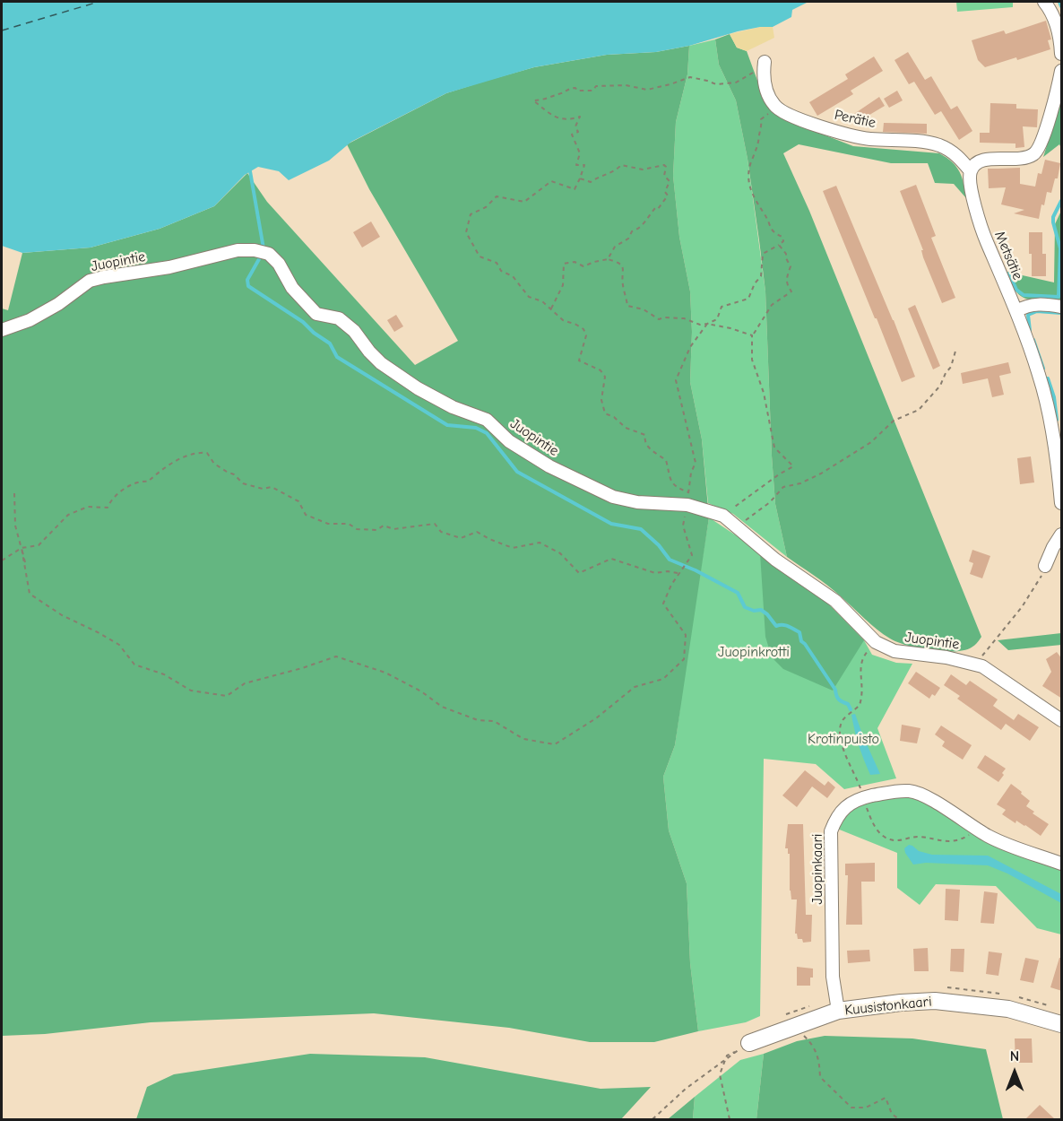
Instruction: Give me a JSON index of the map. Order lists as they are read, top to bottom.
{
  "streets": {
    "street": [
      "Perätie",
      "Metsätie",
      "Juopintie",
      "Juopinkaari",
      "Kuusistonkaari"
    ]
  },
  "crossings": [
    ["Perätie", "Metsätie"],
    ["Juopinkaari", "Kuusistonkaari"]
  ],
  "parks": ["Juopinkrotti", "Krotinpuisto"],
  "north": "top"
}
